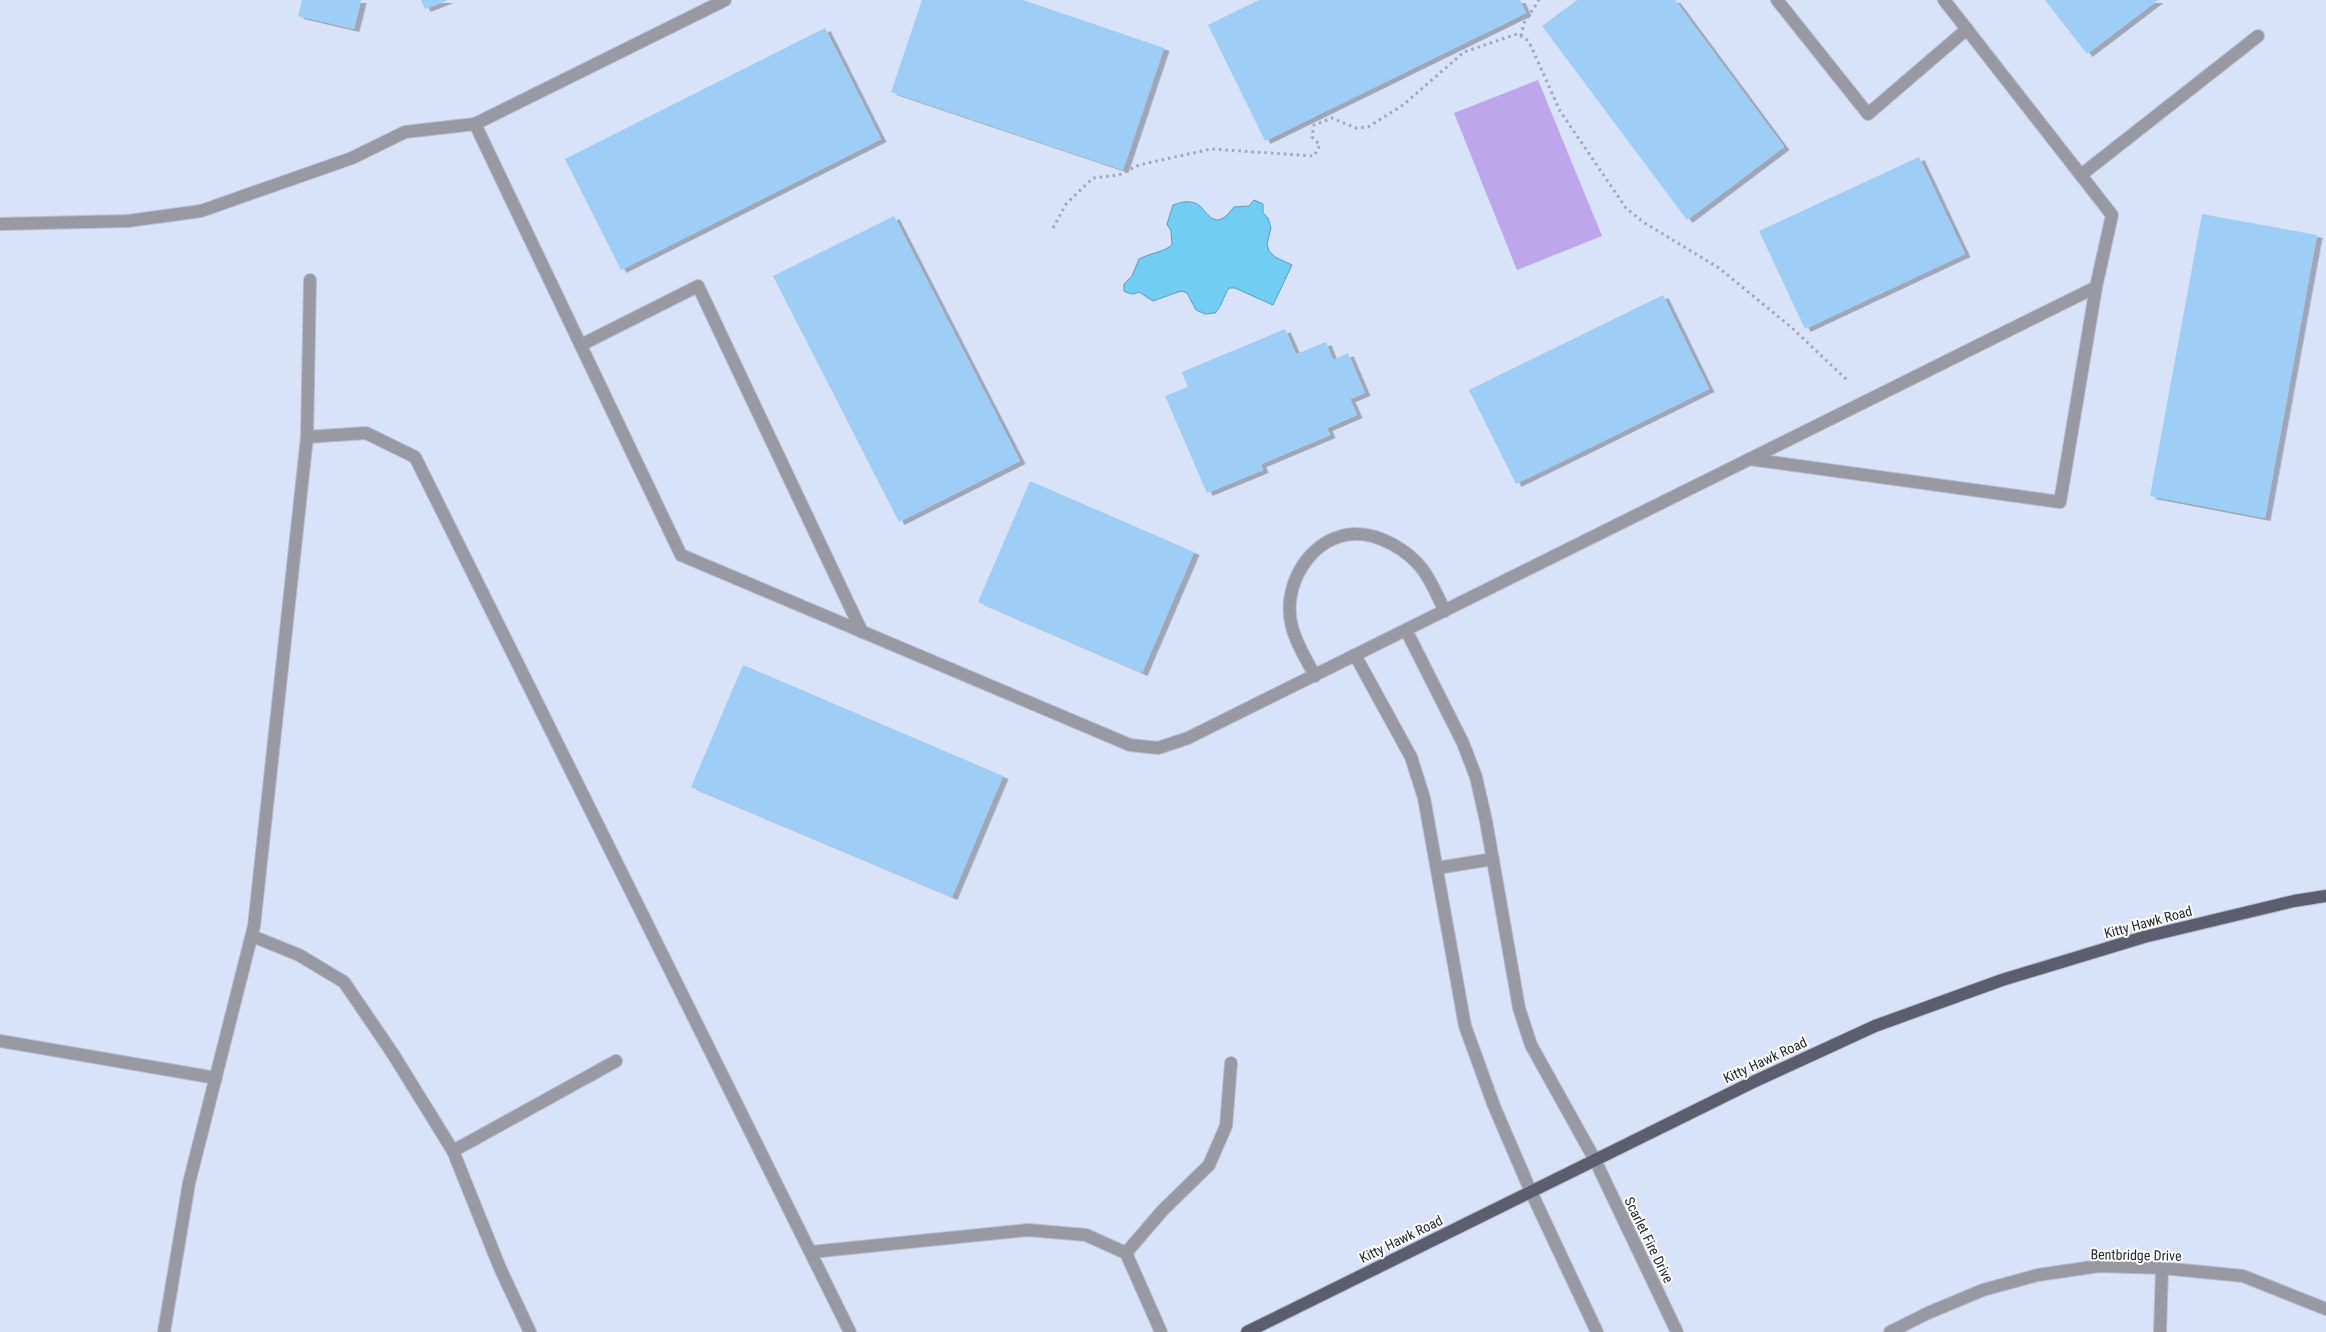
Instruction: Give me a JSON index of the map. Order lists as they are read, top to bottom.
{
  "streets": {
    "main road": ["Kitty Hawk Road"],
    "street": ["Scarlet Fire Drive", "Bentbridge Drive"]
  },
  "crossings": [
    ["Kitty Hawk Road", "Scarlet Fire Drive"]
  ]
}
